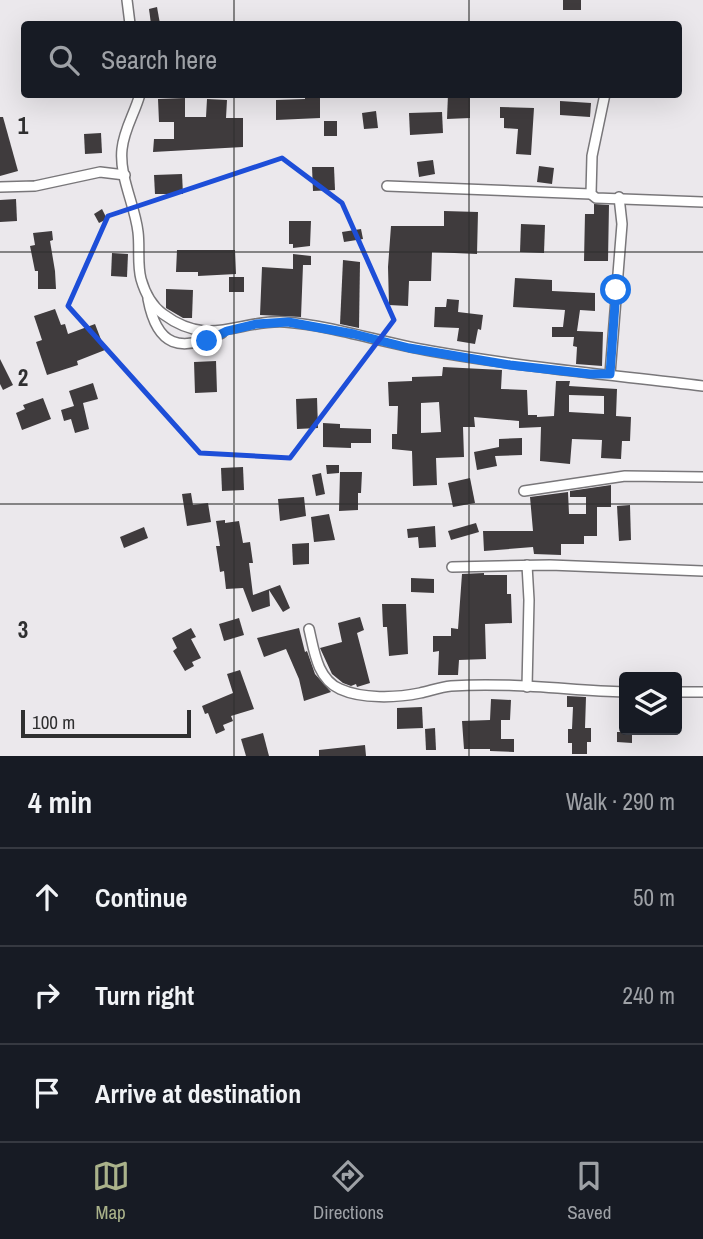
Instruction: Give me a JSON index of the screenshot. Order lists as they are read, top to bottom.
{
  "scale_bar": "100 m",
  "page": {
    "search": "Search here",
    "scale": "100 m",
    "heading": ["4 min", "Walk · 290 m"],
    "list": [
      ["Continue", "50 m"],
      ["Turn right", "240 m"],
      "Arrive at destination"
    ],
    "nav": ["Map", "Directions", "Saved"]
  },
  "grid": {
    "rows": ["1", "2", "3"]
  }
}
